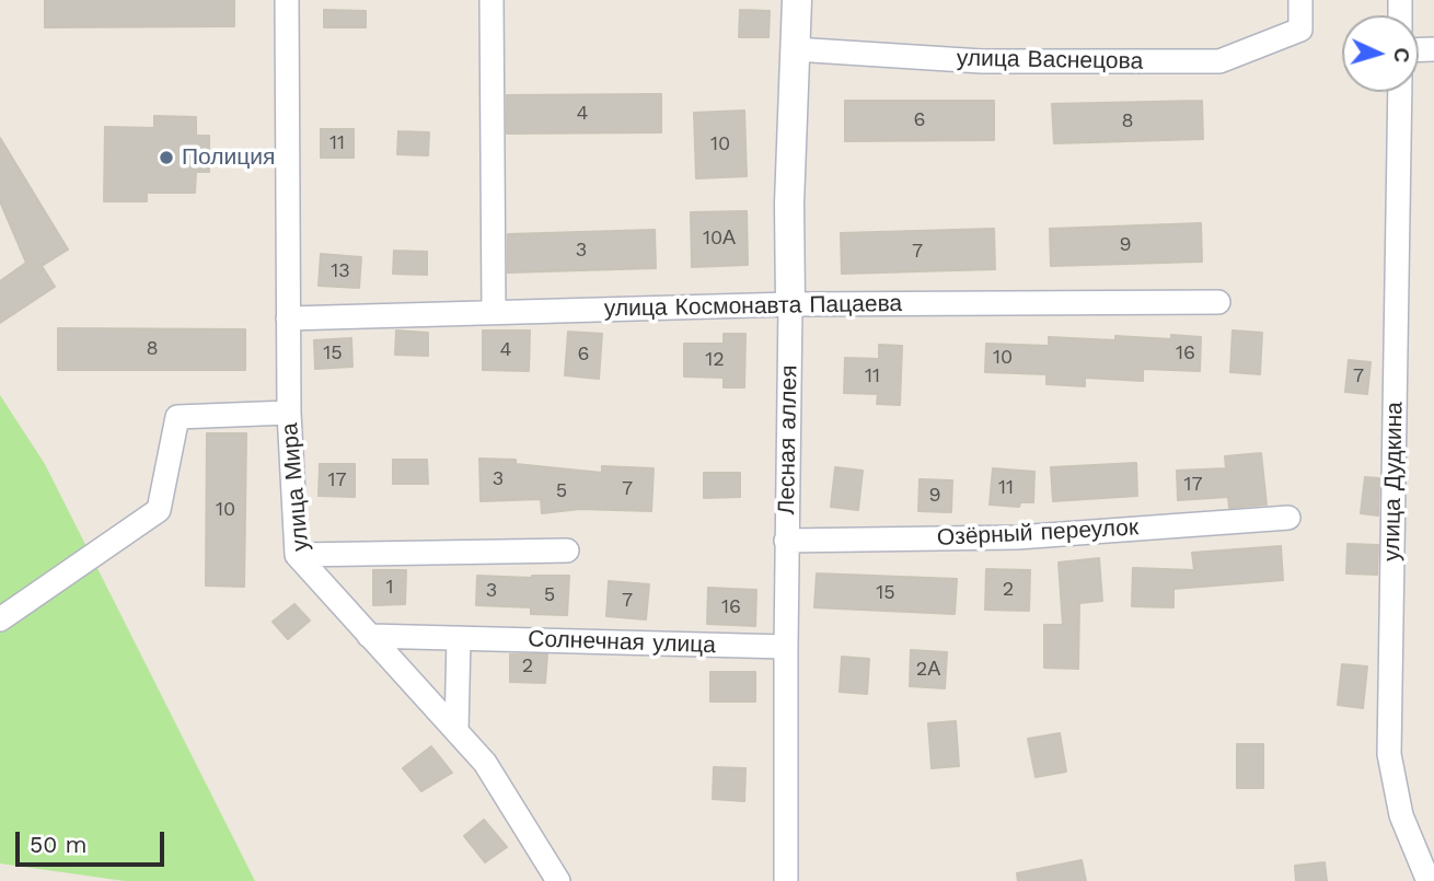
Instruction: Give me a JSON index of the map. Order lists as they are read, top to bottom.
{
  "streets": {
    "street": [
      "улица Васнецова",
      "улица Космонавта Пацаева",
      "Лесная аллея",
      "улица Дудкина",
      "улица Мира",
      "Озёрный переулок",
      "Солнечная улица"
    ]
  },
  "crossings": [
    ["улица Васнецова", "Лесная аллея"],
    ["улица Космонавта Пацаева", "Лесная аллея"],
    ["улица Космонавта Пацаева", "улица Мира"],
    ["Лесная аллея", "Озёрный переулок"],
    ["Лесная аллея", "Солнечная улица"],
    ["улица Мира", "Солнечная улица"]
  ],
  "places": ["Полиция"],
  "house_numbers": [
    "4",
    "6",
    "8",
    "11",
    "10",
    "10А",
    "9",
    "3",
    "7",
    "13",
    "8",
    "4",
    "15",
    "16",
    "6",
    "10",
    "12",
    "11",
    "7",
    "3",
    "17",
    "17",
    "11",
    "7",
    "5",
    "9",
    "10",
    "1",
    "2",
    "3",
    "15",
    "5",
    "7",
    "16",
    "2",
    "2А"
  ],
  "scale_bar": "50 m",
  "north": "right"
}
